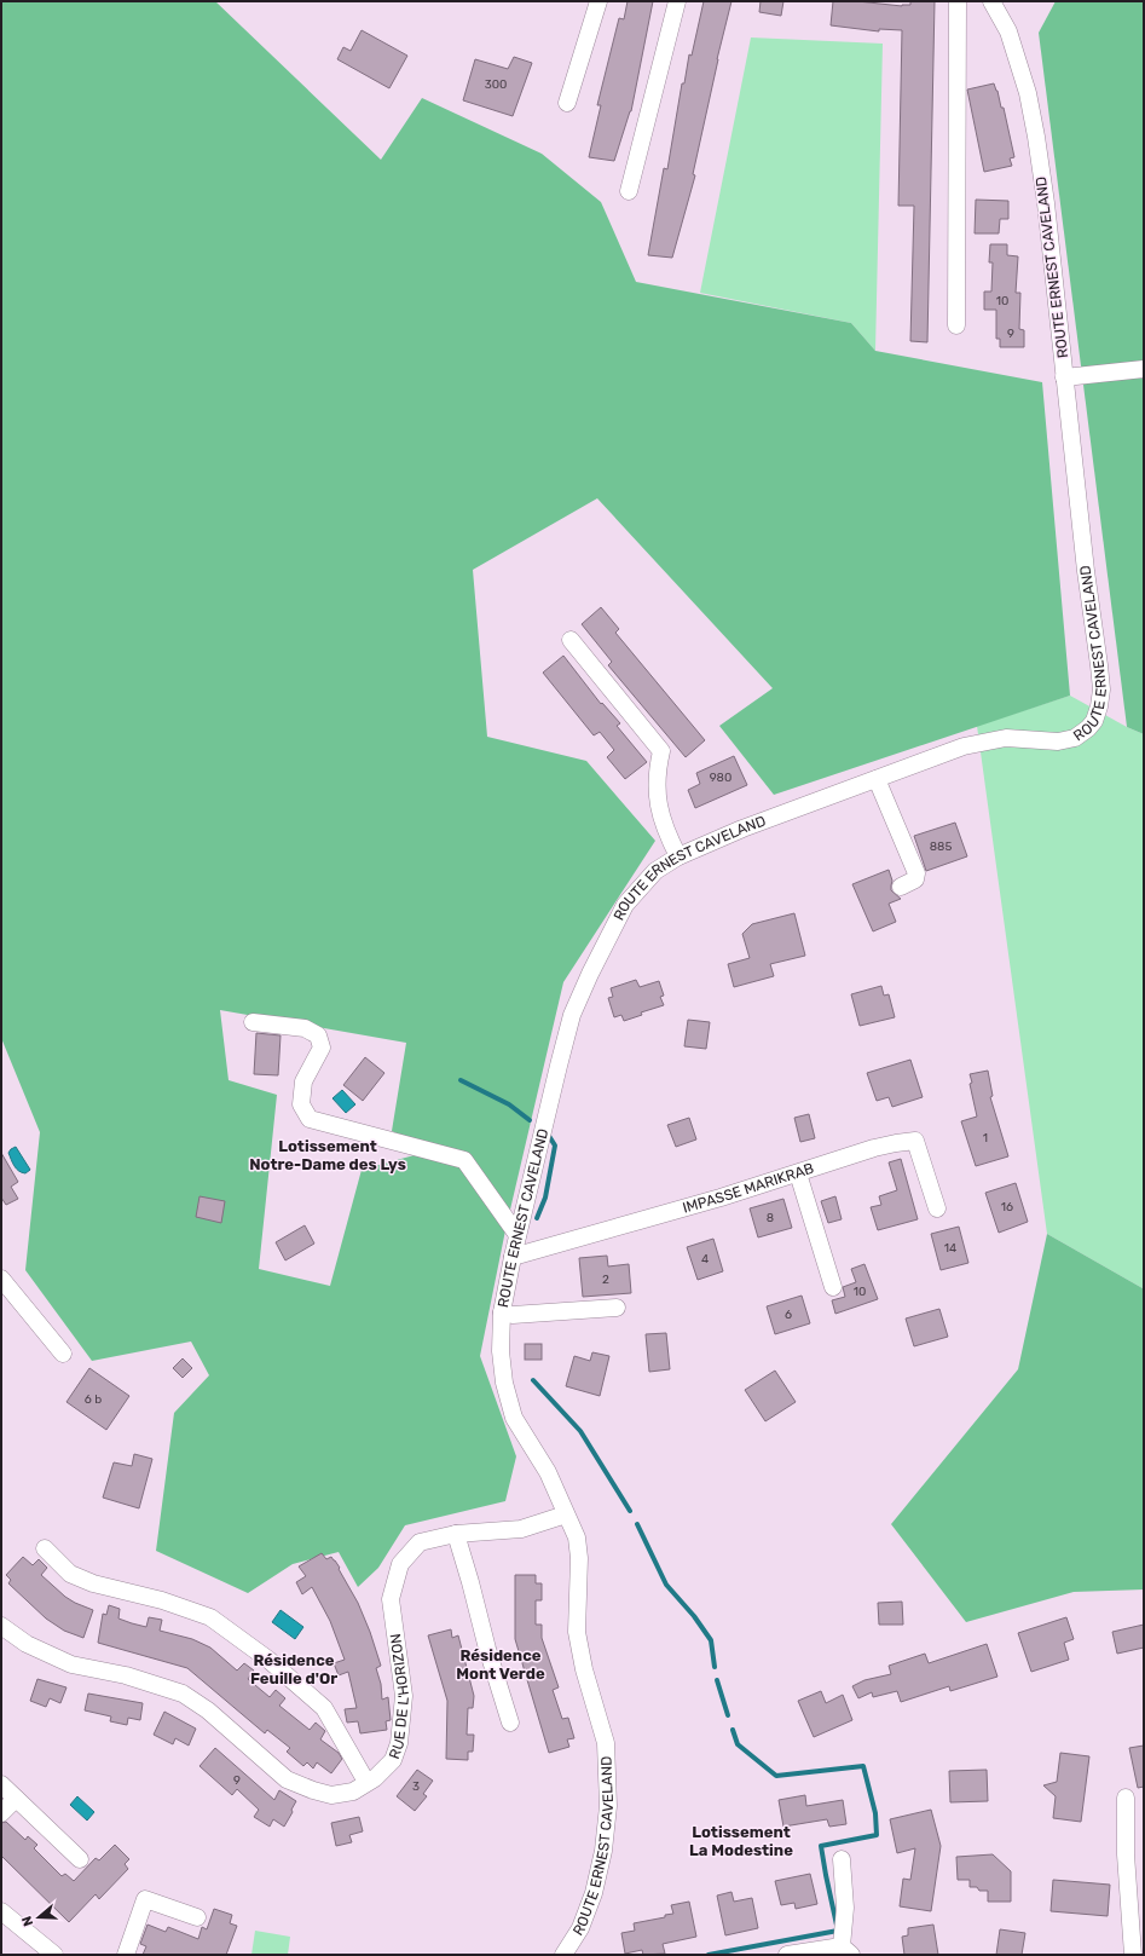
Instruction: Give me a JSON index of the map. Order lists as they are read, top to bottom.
{
  "streets": {
    "street": ["ROUTE ERNEST CAVELAND", "IMPASSE MARIKRAB", "RUE DE L'HORIZON"]
  },
  "crossings": [
    ["ROUTE ERNEST CAVELAND", "IMPASSE MARIKRAB"],
    ["ROUTE ERNEST CAVELAND", "RUE DE L'HORIZON"]
  ],
  "districts": [
    "Lotissement Notre-Dame des Lys",
    "Résidence Mont Verde",
    "Résidence Feuille d'Or",
    "Lotissement La Modestine"
  ],
  "house_numbers": [
    "300",
    "10",
    "9",
    "980",
    "885",
    "1",
    "16",
    "8",
    "14",
    "4",
    "2",
    "10",
    "6",
    "6 b",
    "9",
    "3"
  ],
  "north": "left"
}
